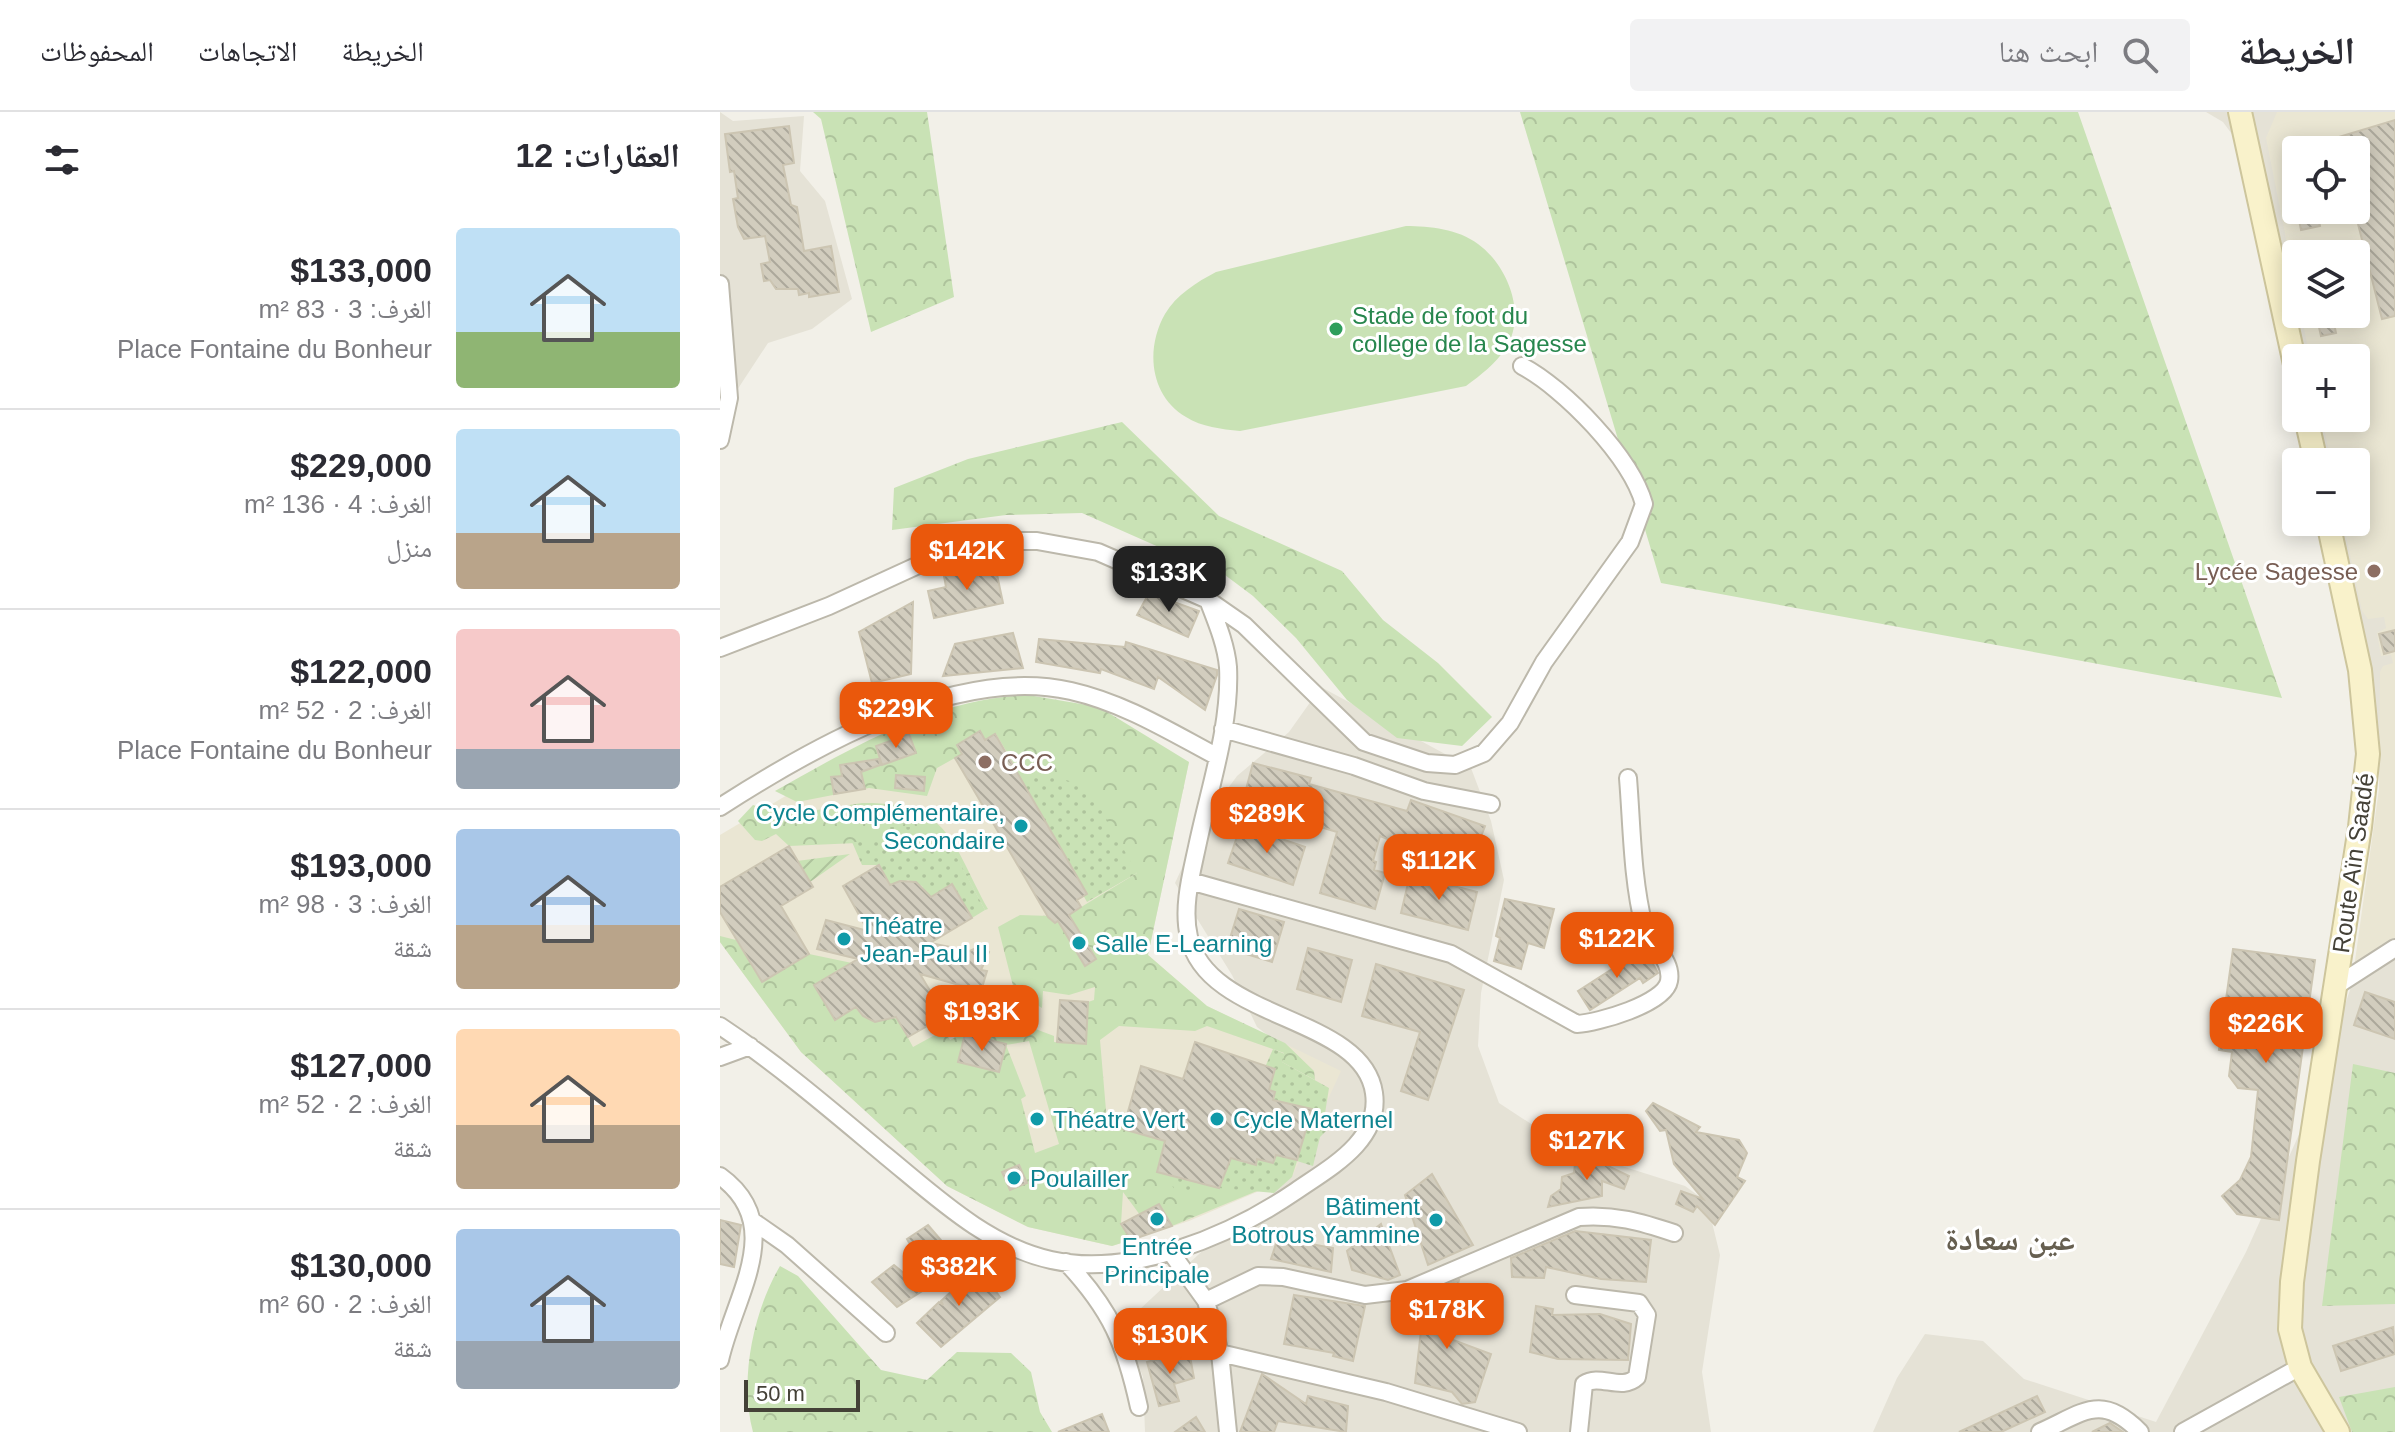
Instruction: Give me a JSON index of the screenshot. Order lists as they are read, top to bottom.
{
  "streets": {
    "street": ["Route Aïn Saadé"]
  },
  "districts": ["عين سعادة"],
  "places": [
    "Stade de foot du college de la Sagesse",
    "Lycée Sagesse",
    "CCC",
    "Cycle Complémentaire, Secondaire",
    "Théatre Jean-Paul II",
    "Salle E-Learning",
    "Théatre Vert",
    "Cycle Maternel",
    "Poulailler",
    "Entrée Principale",
    "Bâtiment Botrous Yammine"
  ],
  "scale_bar": "50 m",
  "page": {
    "header": "الخريطة",
    "search": "ابحث هنا",
    "nav": ["الخريطة", "الاتجاهات", "المحفوظات"],
    "heading": "العقارات: 12",
    "map_buttons": ["+", "−"],
    "list": [
      {
        "name": "$133,000",
        "note": "الغرف: 3 · 83 m² · Place Fontaine du Bonheur"
      },
      {
        "name": "$229,000",
        "note": "الغرف: 4 · 136 m² · منزل"
      },
      {
        "name": "$122,000",
        "note": "الغرف: 2 · 52 m² · Place Fontaine du Bonheur"
      },
      {
        "name": "$193,000",
        "note": "الغرف: 3 · 98 m² · شقة"
      },
      {
        "name": "$127,000",
        "note": "الغرف: 2 · 52 m² · شقة"
      },
      {
        "name": "$130,000",
        "note": "الغرف: 2 · 60 m² · شقة"
      }
    ],
    "price": [
      "$142K",
      "$133K",
      "$229K",
      "$289K",
      "$112K",
      "$122K",
      "$193K",
      "$226K",
      "$127K",
      "$382K",
      "$178K",
      "$130K"
    ],
    "scale": "50 m"
  }
}
